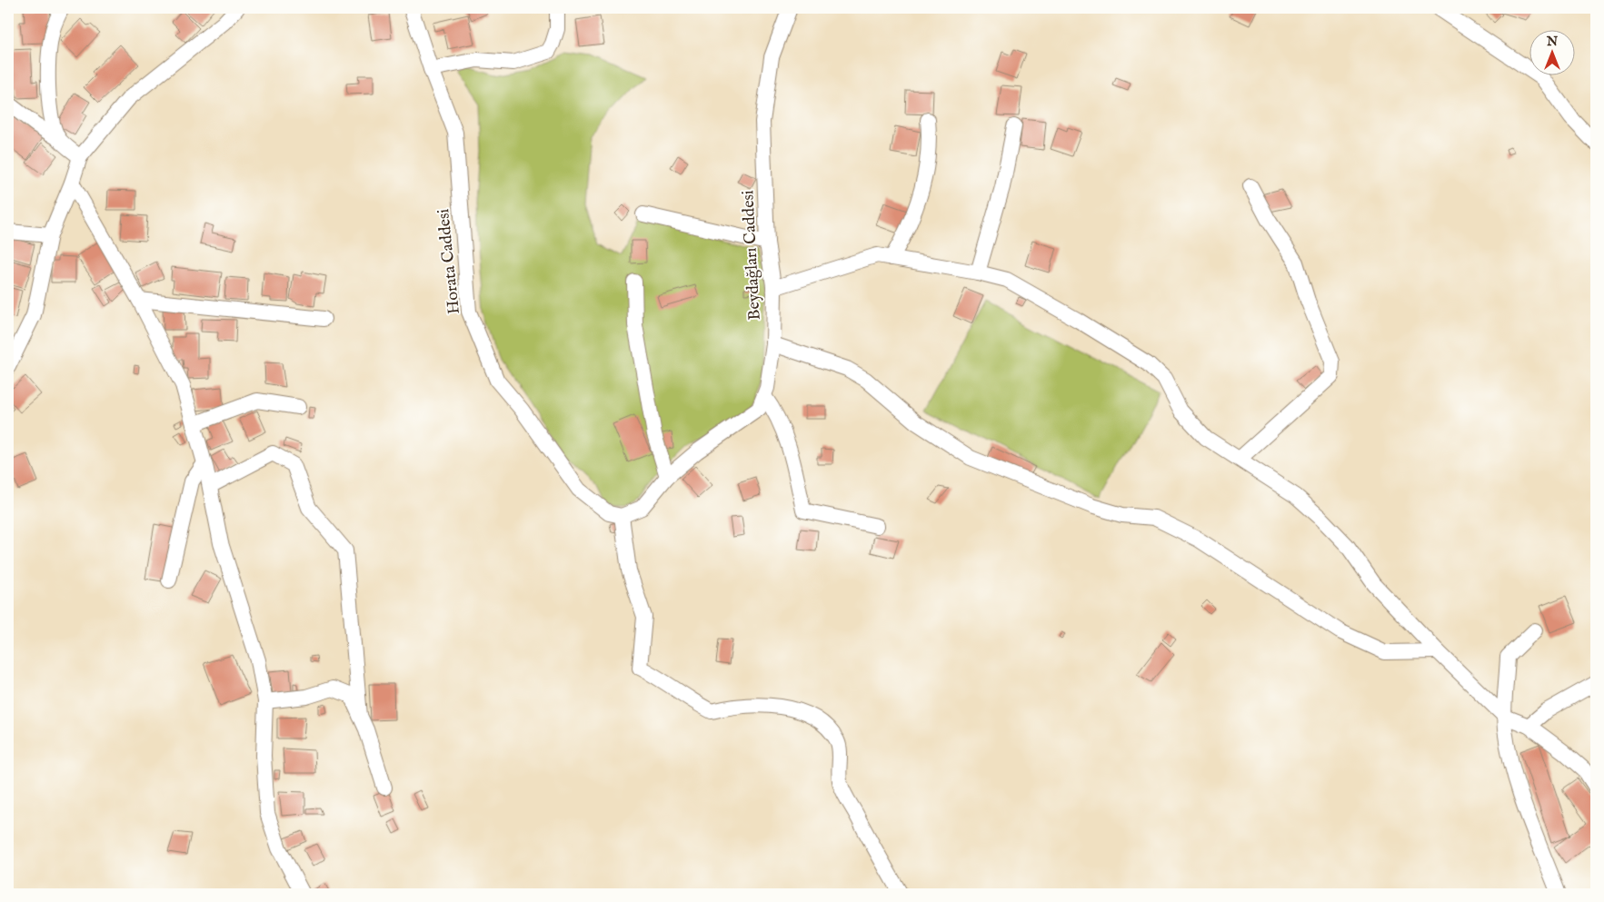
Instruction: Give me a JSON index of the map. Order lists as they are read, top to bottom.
{
  "streets": {
    "street": ["Beydağları Caddesi", "Horata Caddesi"]
  },
  "crossings": [
    ["Beydağları Caddesi", "Horata Caddesi"]
  ],
  "north": "top"
}
